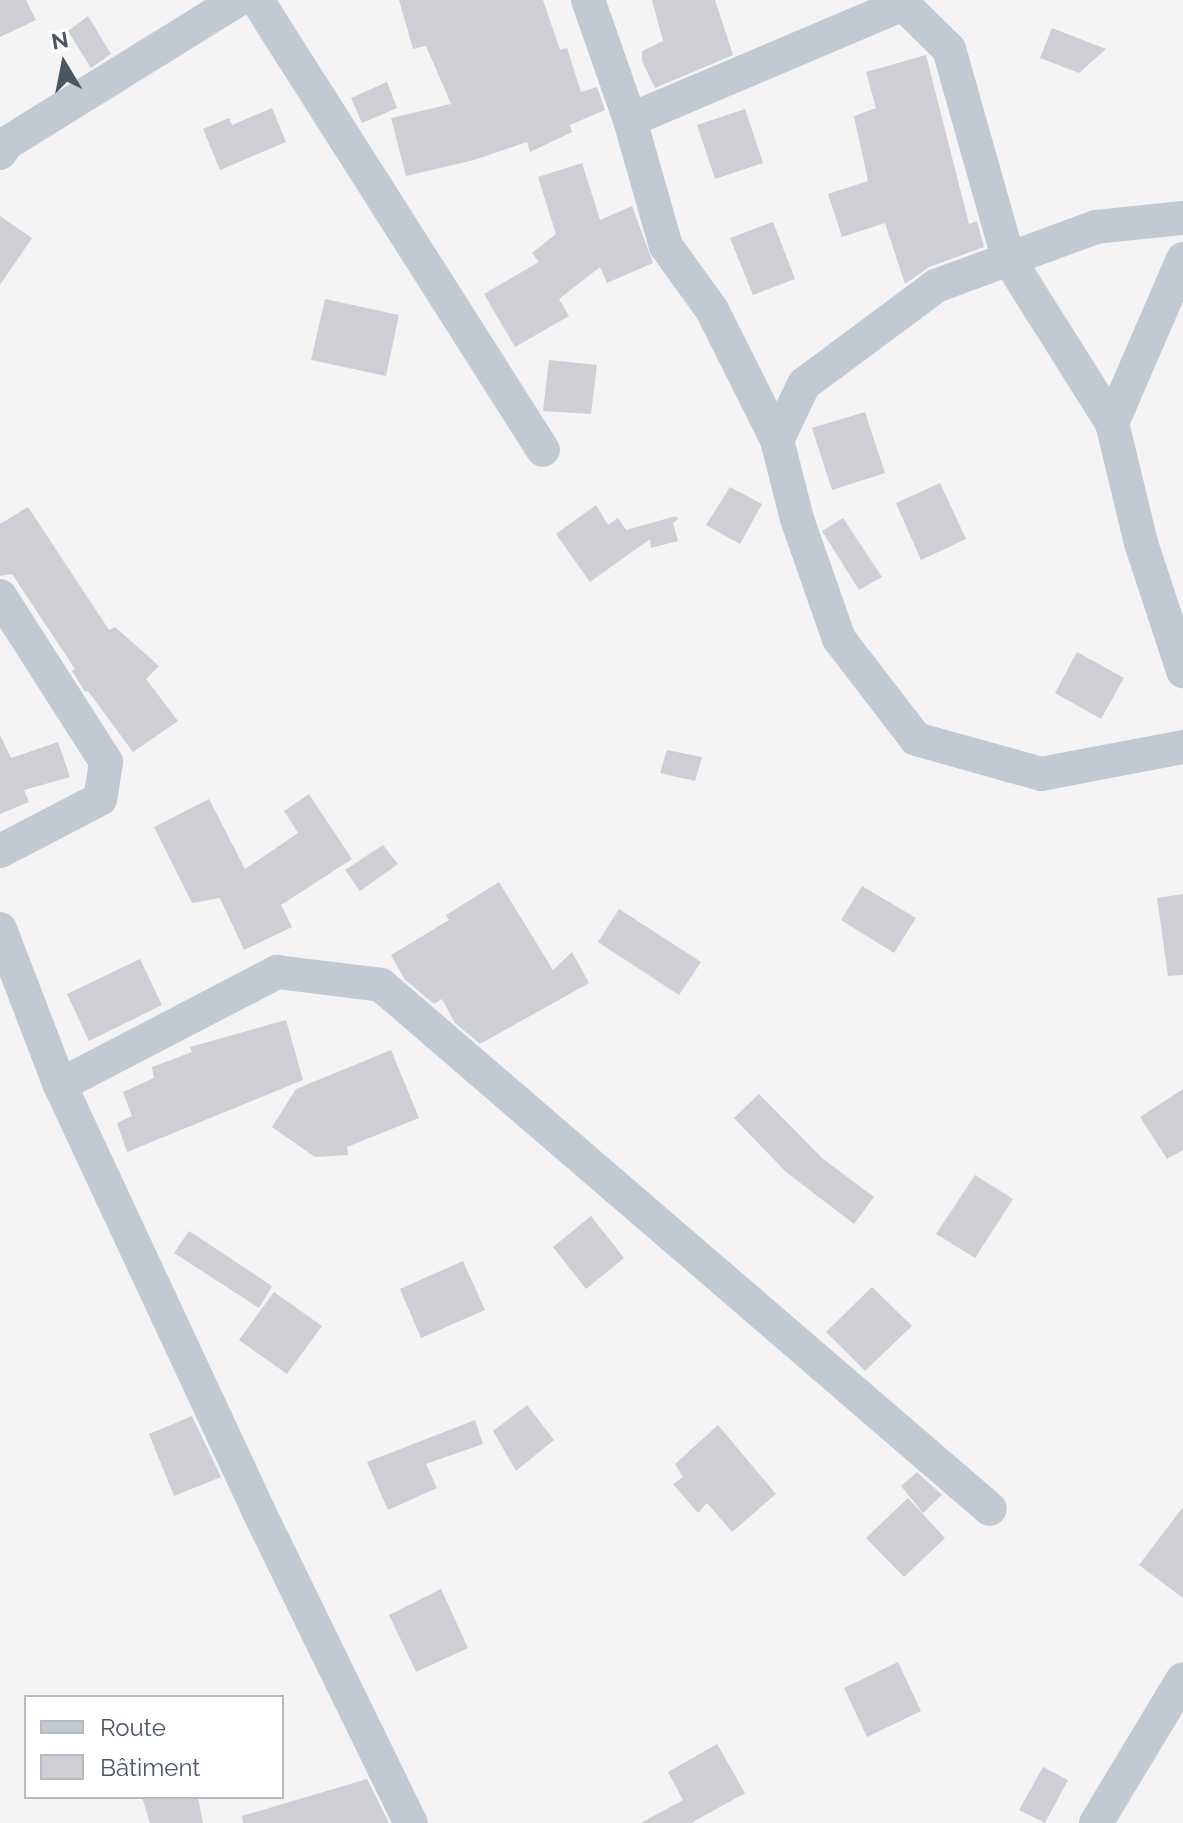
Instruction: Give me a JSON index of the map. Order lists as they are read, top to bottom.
{
  "legend": ["Route", "Bâtiment"],
  "north": "top"
}
